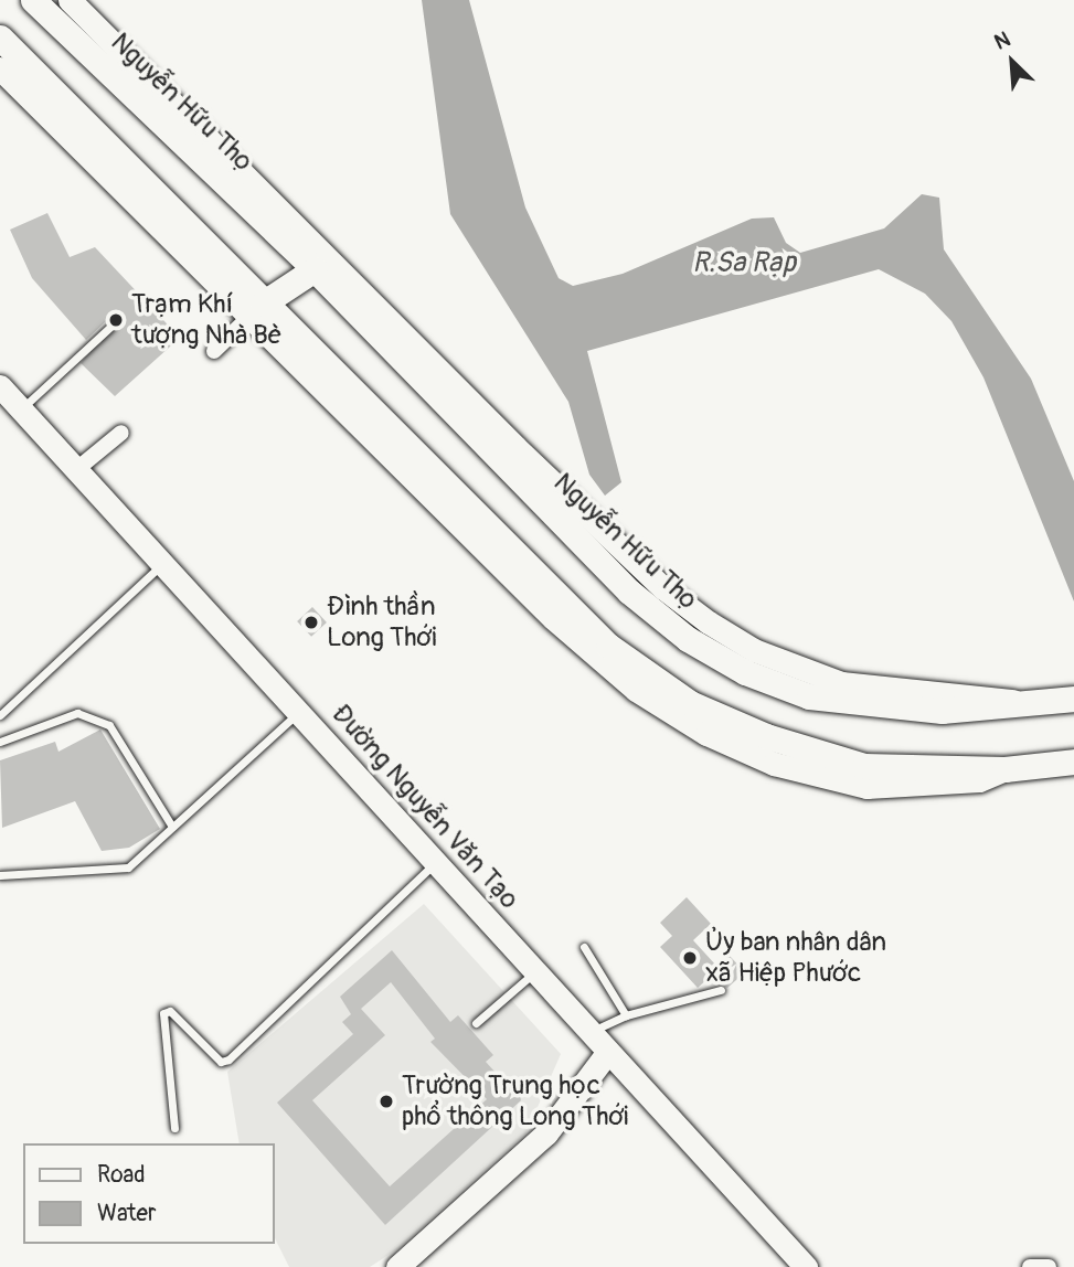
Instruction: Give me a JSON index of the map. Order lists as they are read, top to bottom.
{
  "streets": {
    "main road": ["Nguyễn Hữu Thọ", "Đường Nguyễn Văn Tạo"]
  },
  "water": ["R.Sa Rạp"],
  "places": [
    "Trạm Khí tượng Nhà Bè",
    "Đình thần Long Thới",
    "Ủy ban nhân dân xã Hiệp Phước",
    "Trường Trung học phổ thông Long Thới"
  ],
  "legend": ["Road", "Water"],
  "north": "top left"
}
